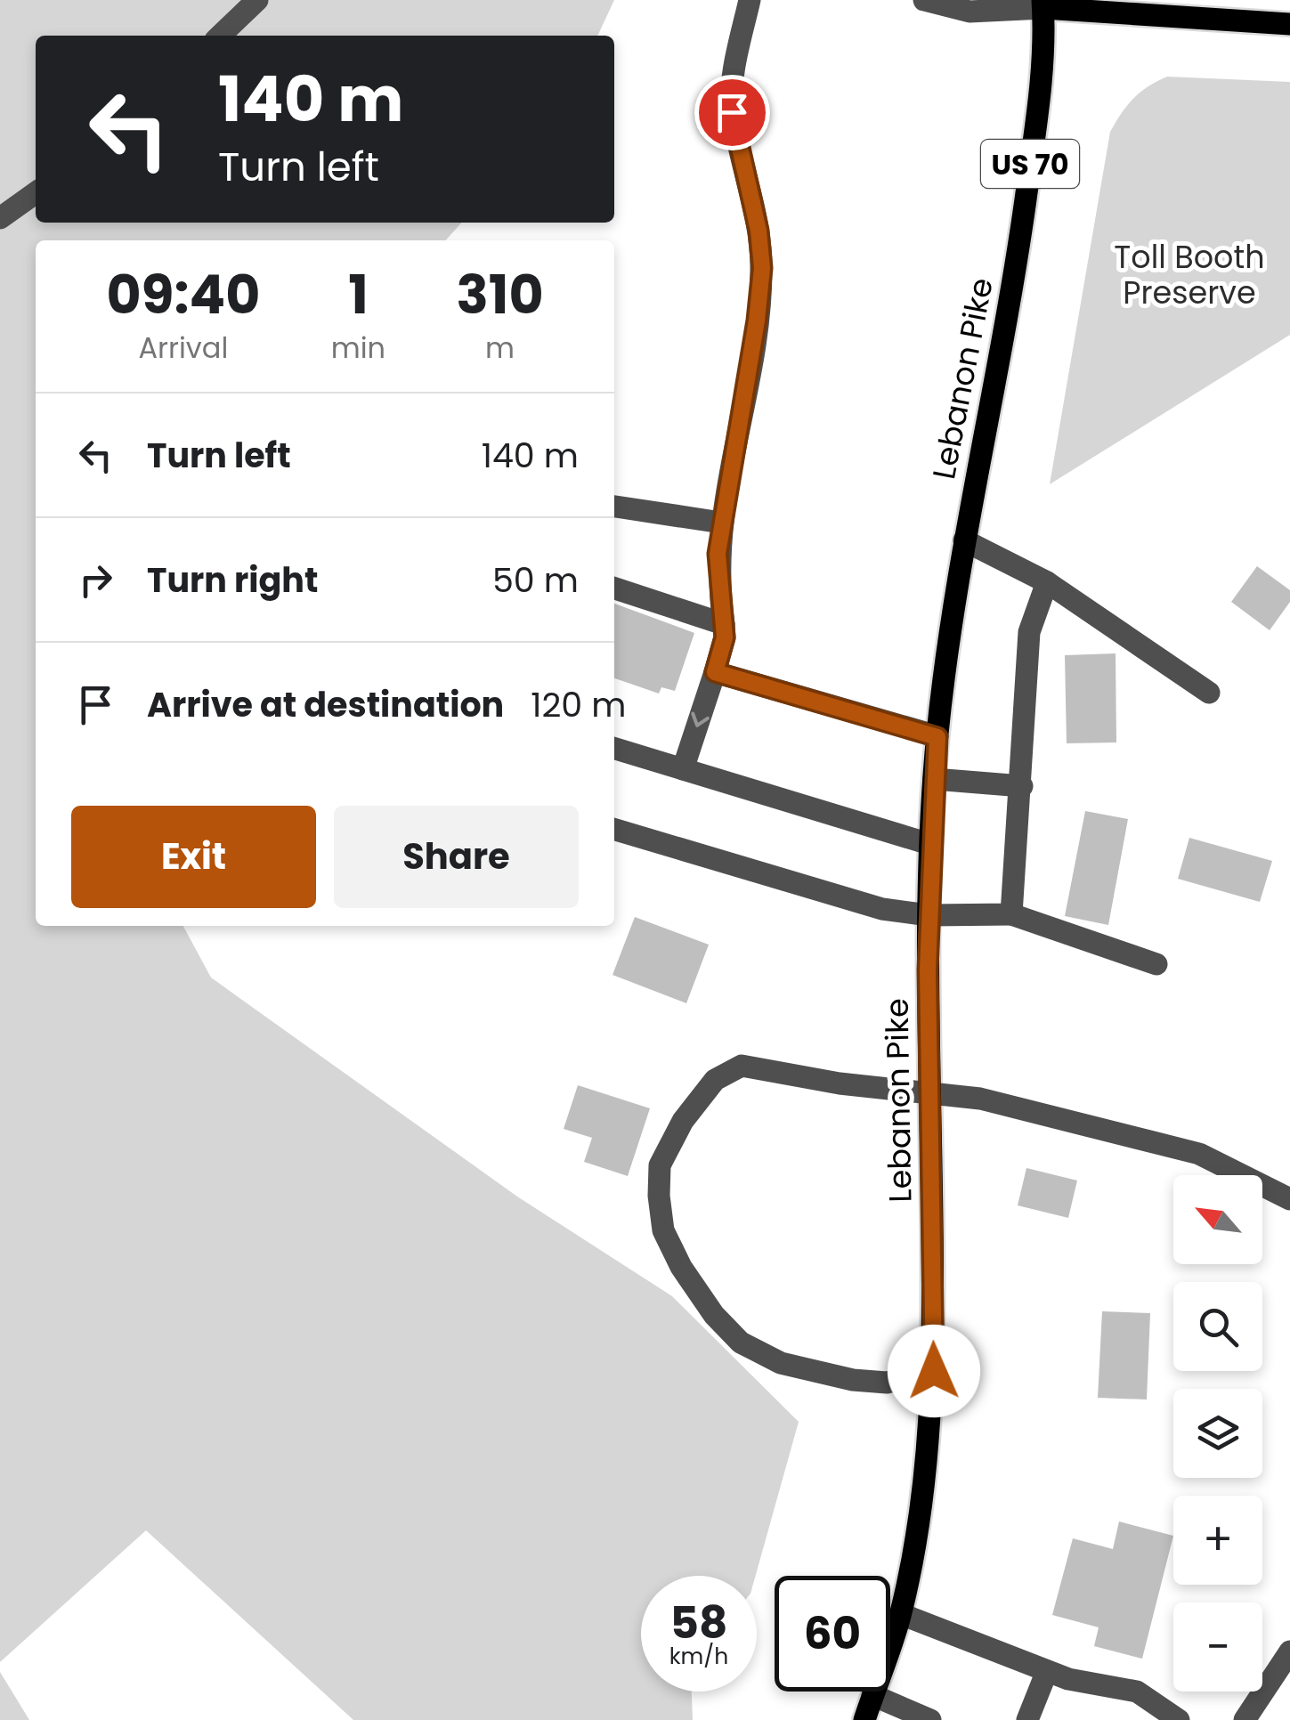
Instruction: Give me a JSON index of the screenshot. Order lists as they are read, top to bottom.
{
  "streets": {
    "main road": ["US 70", "Lebanon Pike"]
  },
  "parks": ["Toll Booth Preserve"],
  "north": "top left",
  "page": {
    "turn": ["140 m", "Turn left"],
    "eta": [
      "09:40",
      "Arrival",
      "1",
      "min",
      "310",
      "m"
    ],
    "list": [
      {
        "name": "Turn left",
        "value": "140 m"
      },
      {
        "name": "Turn right",
        "value": "50 m"
      },
      {
        "name": "Arrive at destination",
        "value": "120 m"
      }
    ],
    "buttons": ["Exit", "Share"],
    "map_buttons": ["+", "−"],
    "speed": "58 km/h",
    "limit": "60"
  }
}
